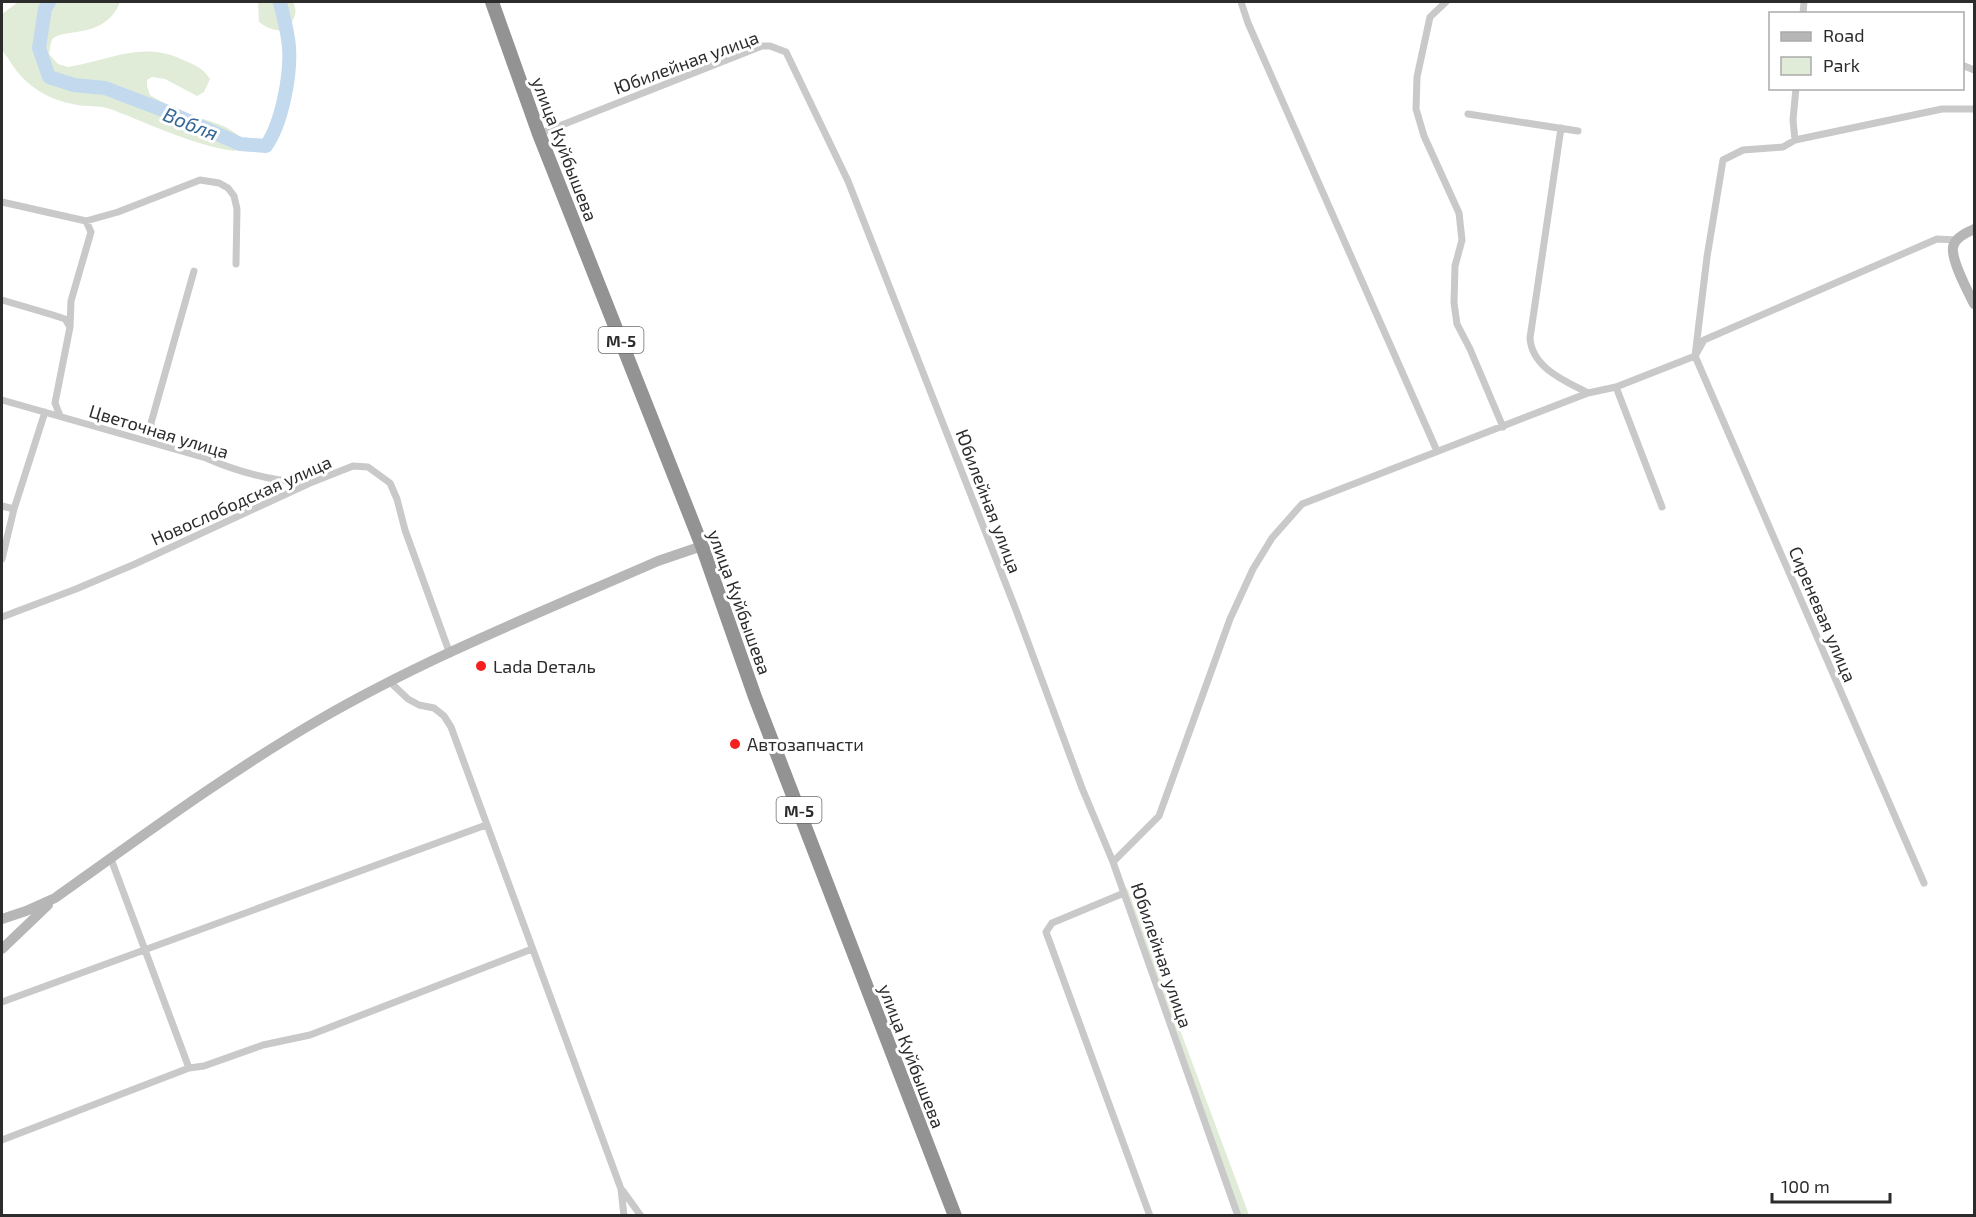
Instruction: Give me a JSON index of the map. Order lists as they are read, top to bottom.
{
  "streets": {
    "highway": ["улица Куйбышева", "М-5"],
    "street": [
      "Юбилейная улица",
      "Цветочная улица",
      "Новослободская улица",
      "Сиреневая улица"
    ]
  },
  "crossings": [
    ["Юбилейная улица", "улица Куйбышева"],
    ["Цветочная улица", "Новослободская улица"]
  ],
  "water": ["Вобля"],
  "places": ["Lada Dеталь", "Автозапчасти"],
  "legend": ["Road", "Park"],
  "scale_bar": "100 m"
}
